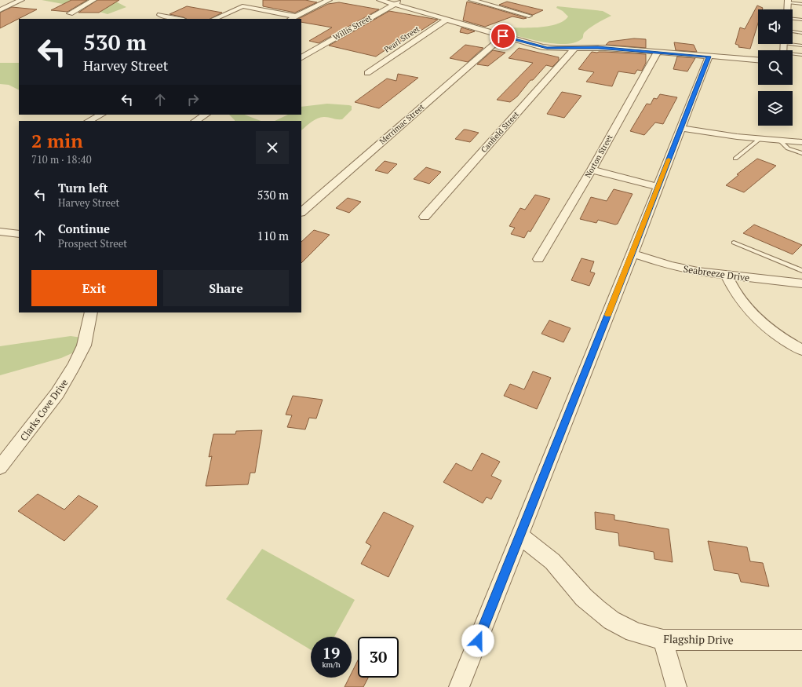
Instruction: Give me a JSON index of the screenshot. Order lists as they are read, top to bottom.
{
  "streets": {
    "street": [
      "Willis Street",
      "Pearl Street",
      "Merrimac Street",
      "Canfield Street",
      "Norton Street",
      "Seabreeze Drive",
      "Clarks Cove Drive",
      "Flagship Drive"
    ]
  },
  "page": {
    "turn": ["530 m", "Harvey Street"],
    "heading": ["2 min", "710 m · 18:40"],
    "list": [
      {
        "name": "Turn left",
        "note": "Harvey Street",
        "value": "530 m"
      },
      {
        "name": "Continue",
        "note": "Prospect Street",
        "value": "110 m"
      }
    ],
    "buttons": ["Exit", "Share"],
    "speed": "19 km/h",
    "limit": "30"
  }
}
